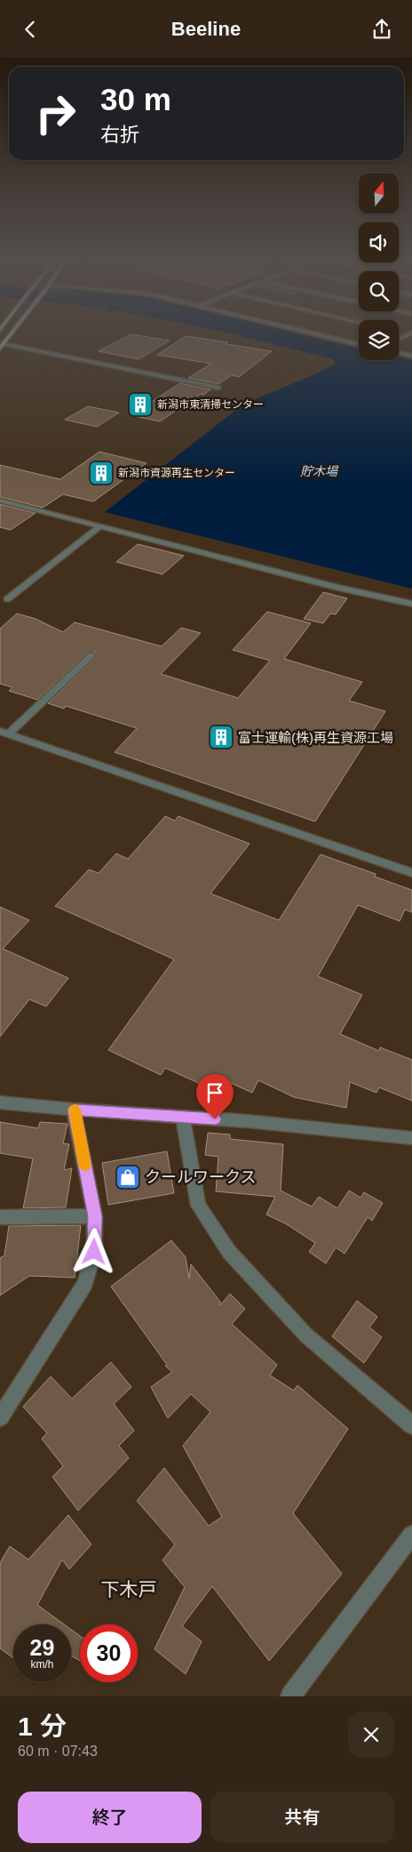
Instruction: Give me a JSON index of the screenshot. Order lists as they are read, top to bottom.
{
  "districts": ["下木戸"],
  "water": ["貯木場"],
  "places": {
    "building": ["新潟市東清掃センター", "新潟市資源再生センター", "富士運輸(株)再生資源工場"],
    "shop": ["クールワークス"]
  },
  "north": "top",
  "page": {
    "header": "Beeline",
    "turn": ["30 m", "右折"],
    "speed": "29 km/h",
    "limit": "30",
    "heading": ["1 分", "60 m · 07:43"],
    "buttons": ["終了", "共有"]
  }
}
